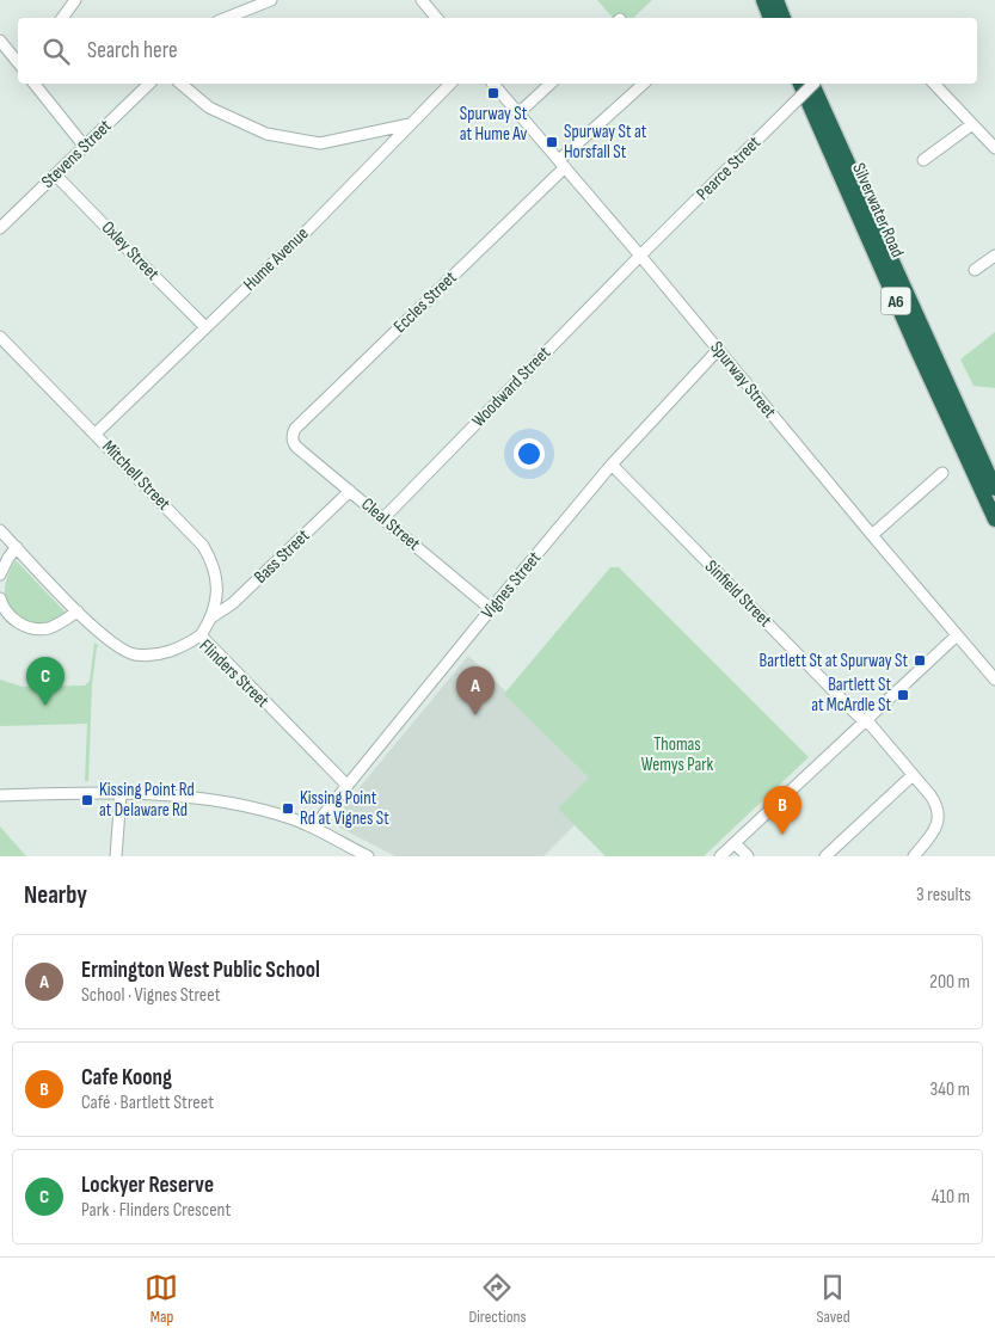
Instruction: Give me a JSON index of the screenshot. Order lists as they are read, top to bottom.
{
  "streets": {
    "highway": ["Silverwater Road", "A6"],
    "street": [
      "Stevens Street",
      "Pearce Street",
      "Oxley Street",
      "Hume Avenue",
      "Eccles Street",
      "Spurway Street",
      "Woodward Street",
      "Mitchell Street",
      "Cleal Street",
      "Bass Street",
      "Vignes Street",
      "Sinfield Street",
      "Flinders Street"
    ]
  },
  "crossings": [
    ["Stevens Street", "Oxley Street"],
    ["Pearce Street", "Spurway Street"],
    ["Pearce Street", "Woodward Street"],
    ["Oxley Street", "Hume Avenue"],
    ["Hume Avenue", "Mitchell Street"],
    ["Eccles Street", "Spurway Street"],
    ["Eccles Street", "Cleal Street"],
    ["Spurway Street", "Woodward Street"],
    ["Spurway Street", "Vignes Street"],
    ["Woodward Street", "Cleal Street"],
    ["Mitchell Street", "Bass Street"],
    ["Mitchell Street", "Flinders Street"],
    ["Cleal Street", "Bass Street"],
    ["Cleal Street", "Vignes Street"],
    ["Vignes Street", "Sinfield Street"],
    ["Vignes Street", "Flinders Street"]
  ],
  "parks": ["Thomas Wemys Park"],
  "places": {
    "transit": [
      "Spurway St at Hume Av",
      "Spurway St at Horsfall St",
      "Bartlett St at Spurway St",
      "Bartlett St at McArdle St",
      "Kissing Point Rd at Delaware Rd",
      "Kissing Point Rd at Vignes St"
    ]
  },
  "page": {
    "search": "Search here",
    "pins": ["C", "A", "B"],
    "heading": ["Nearby", "3 results"],
    "list": [
      {
        "mark": "A",
        "name": "Ermington West Public School",
        "note": "School · Vignes Street",
        "value": "200 m"
      },
      {
        "mark": "B",
        "name": "Cafe Koong",
        "note": "Café · Bartlett Street",
        "value": "340 m"
      },
      {
        "mark": "C",
        "name": "Lockyer Reserve",
        "note": "Park · Flinders Crescent",
        "value": "410 m"
      }
    ],
    "nav": ["Map", "Directions", "Saved"]
  }
}
